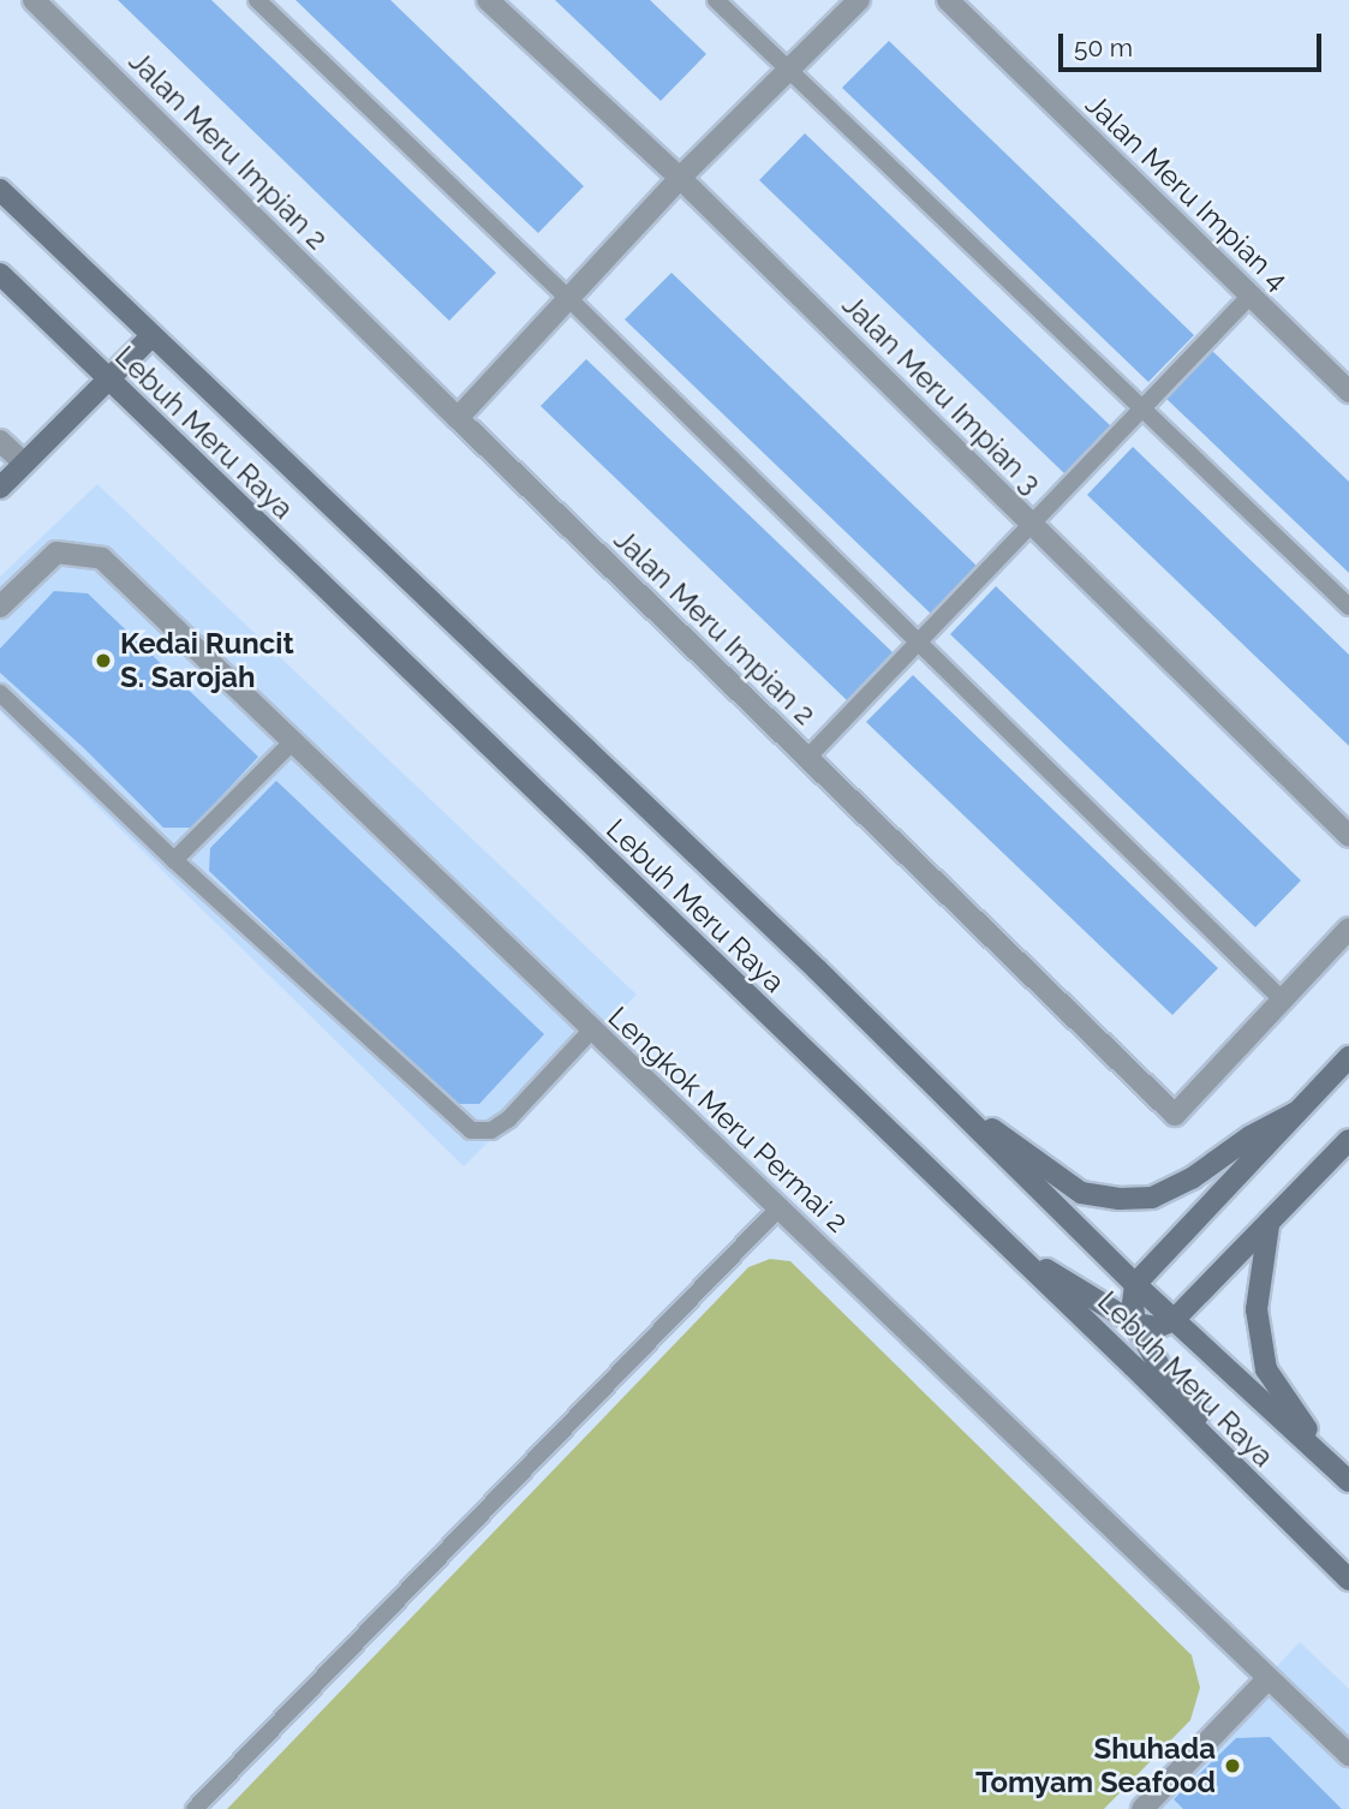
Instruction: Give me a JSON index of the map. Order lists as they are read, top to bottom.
{
  "streets": {
    "main road": ["Lebuh Meru Raya"],
    "street": [
      "Jalan Meru Impian 2",
      "Jalan Meru Impian 4",
      "Jalan Meru Impian 3",
      "Lengkok Meru Permai 2"
    ]
  },
  "places": ["Kedai Runcit S. Sarojah", "Shuhada Tomyam Seafood"],
  "scale_bar": "50 m"
}
